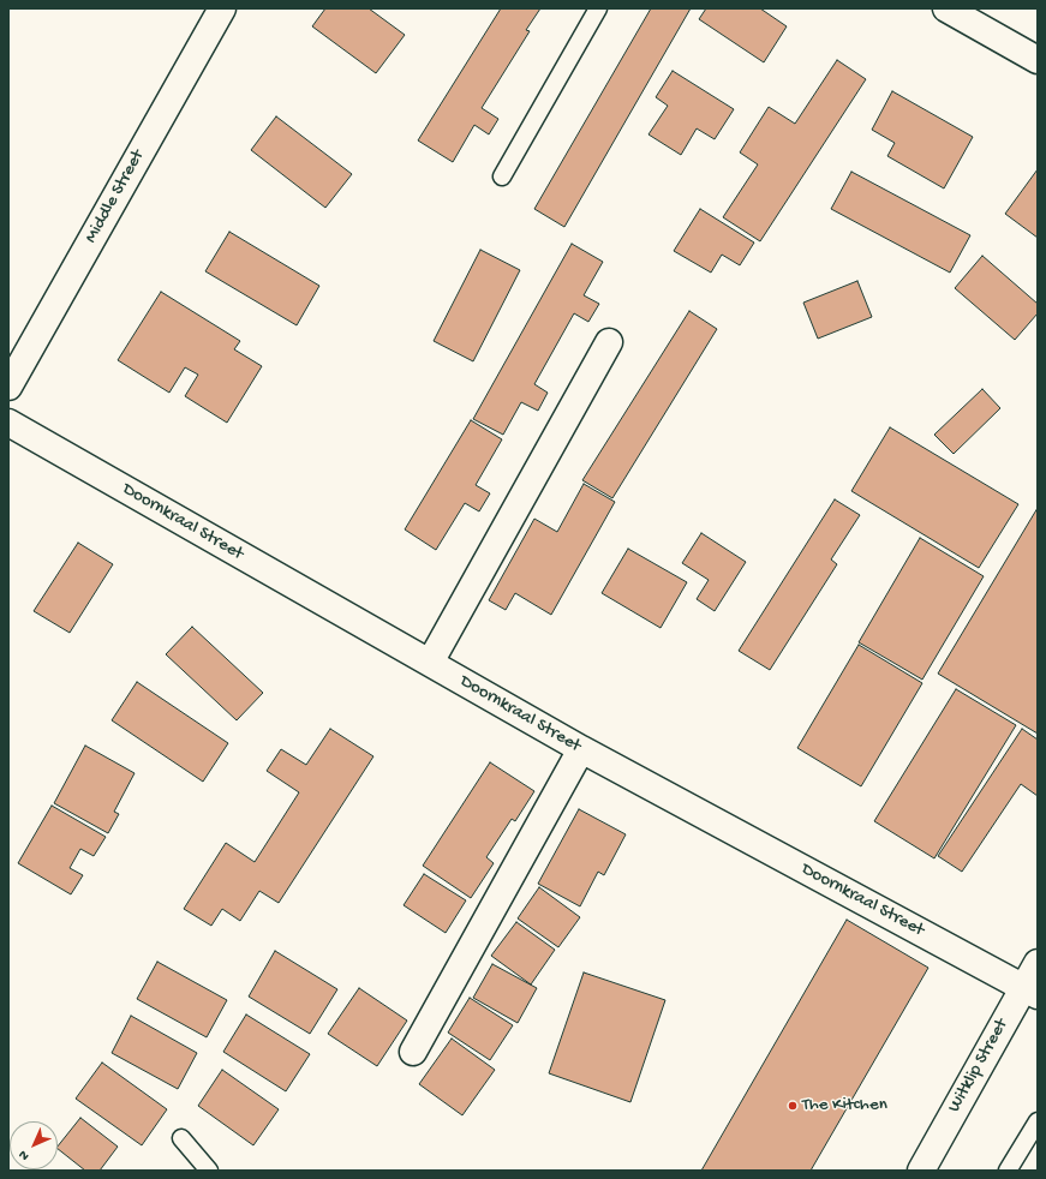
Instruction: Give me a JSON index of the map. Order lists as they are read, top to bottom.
{
  "streets": {
    "street": ["Middle Street", "Doornkraal Street", "Witklip Street"]
  },
  "crossings": [
    ["Doornkraal Street", "Witklip Street"]
  ],
  "places": ["The Kitchen"],
  "north": "bottom left"
}
